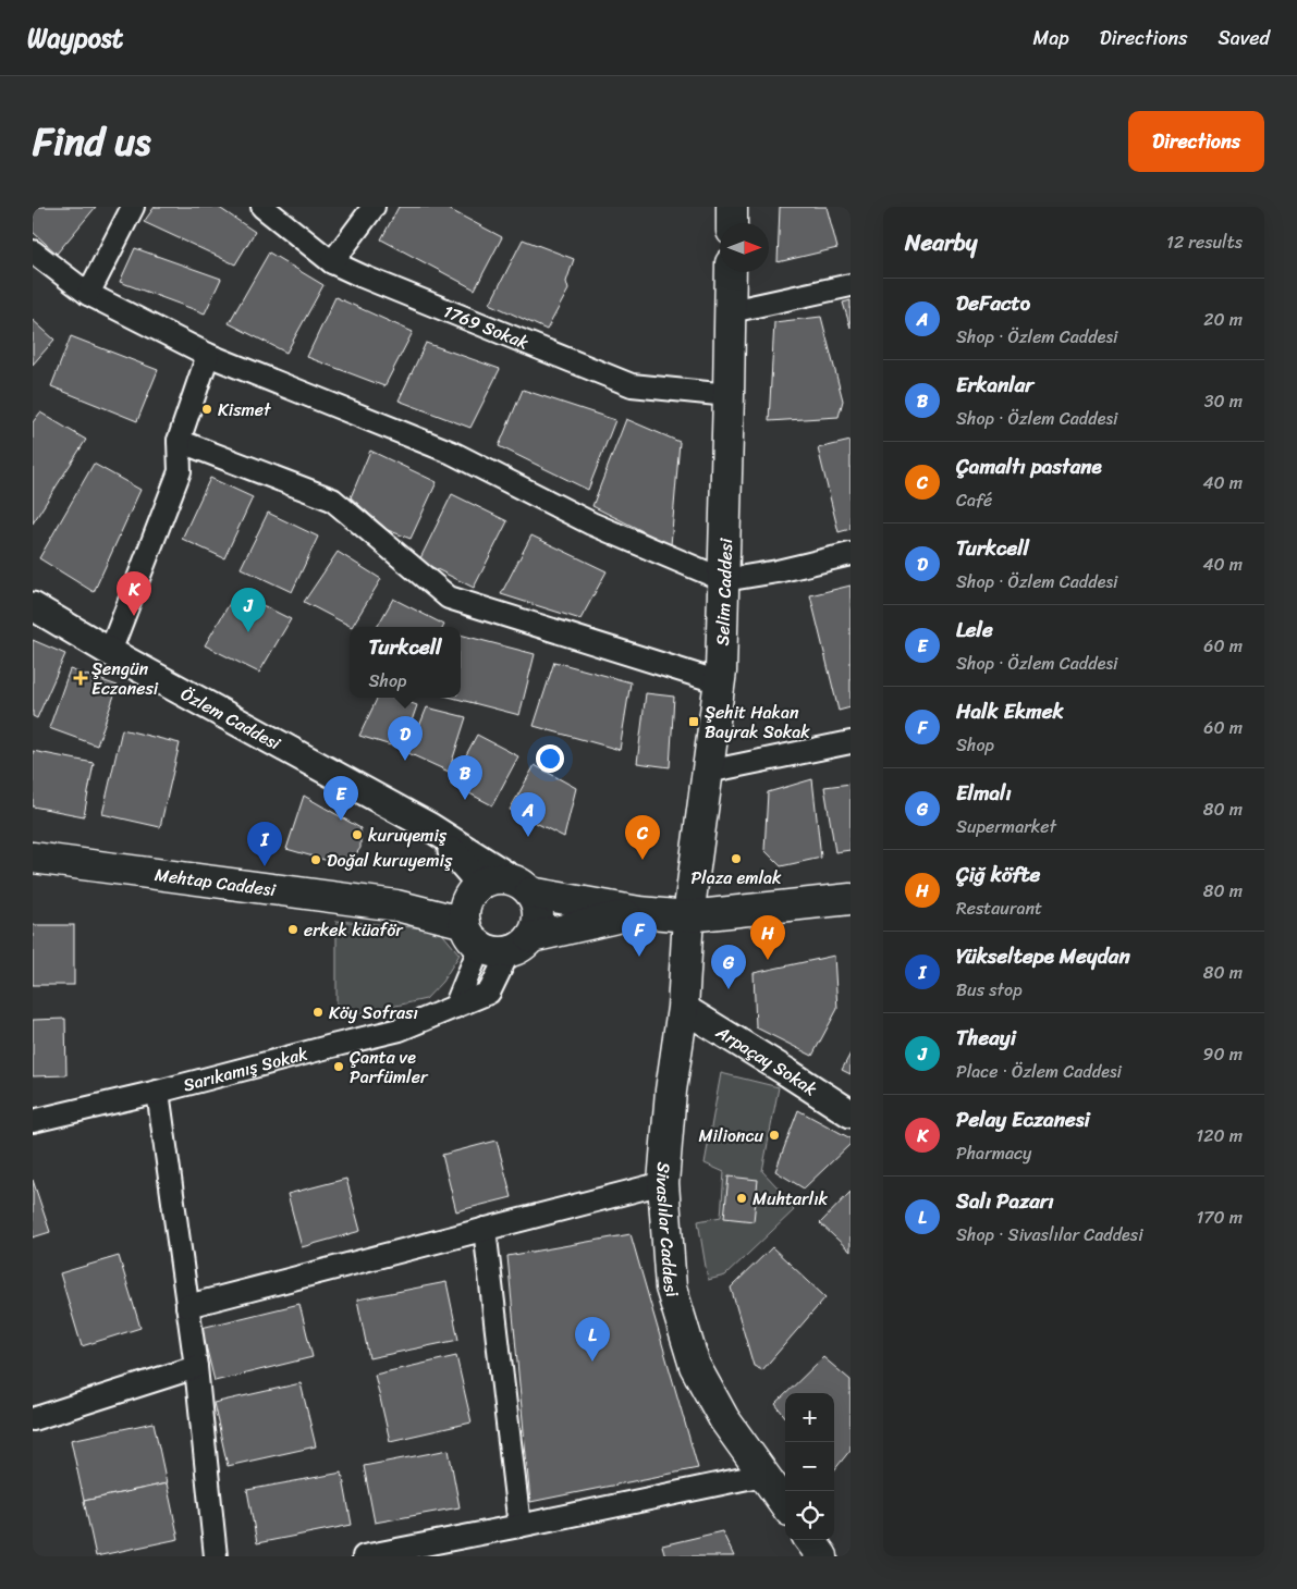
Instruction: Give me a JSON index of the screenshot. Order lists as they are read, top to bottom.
{
  "streets": {
    "main road": ["Selim Caddesi", "Mehtap Caddesi", "Sivaslılar Caddesi"],
    "street": [
      "1769 Sokak",
      "Özlem Caddesi",
      "Arpaçay Sokak",
      "Sarıkamış Sokak"
    ]
  },
  "crossings": [
    ["1769 Sokak", "Selim Caddesi"],
    ["Selim Caddesi", "Sivaslılar Caddesi"],
    ["Mehtap Caddesi", "Sarıkamış Sokak"],
    ["Arpaçay Sokak", "Sivaslılar Caddesi"]
  ],
  "places": {
    "other": [
      "Kismet",
      "kuruyemiş",
      "Plaza emlak",
      "Doğal kuruyemiş",
      "erkek küaför",
      "Köy Sofrası",
      "Çanta ve Parfümler",
      "Milioncu",
      "Muhtarlık"
    ],
    "health": ["Şengün Eczanesi"],
    "transit": ["Şehit Hakan Bayrak Sokak"]
  },
  "north": "right",
  "page": {
    "header": "Waypost",
    "nav": ["Map", "Directions", "Saved"],
    "title": "Find us",
    "buttons": "Directions",
    "heading": ["Nearby", "12 results"],
    "list": [
      {
        "mark": "A",
        "name": "DeFacto",
        "note": "Shop · Özlem Caddesi",
        "value": "20 m"
      },
      {
        "mark": "B",
        "name": "Erkanlar",
        "note": "Shop · Özlem Caddesi",
        "value": "30 m"
      },
      {
        "mark": "C",
        "name": "Çamaltı pastane",
        "note": "Café",
        "value": "40 m"
      },
      {
        "mark": "D",
        "name": "Turkcell",
        "note": "Shop · Özlem Caddesi",
        "value": "40 m"
      },
      {
        "mark": "E",
        "name": "Lele",
        "note": "Shop · Özlem Caddesi",
        "value": "60 m"
      },
      {
        "mark": "F",
        "name": "Halk Ekmek",
        "note": "Shop",
        "value": "60 m"
      },
      {
        "mark": "G",
        "name": "Elmalı",
        "note": "Supermarket",
        "value": "80 m"
      },
      {
        "mark": "H",
        "name": "Çiğ köfte",
        "note": "Restaurant",
        "value": "80 m"
      },
      {
        "mark": "I",
        "name": "Yükseltepe Meydan",
        "note": "Bus stop",
        "value": "80 m"
      },
      {
        "mark": "J",
        "name": "Theayi",
        "note": "Place · Özlem Caddesi",
        "value": "90 m"
      },
      {
        "mark": "K",
        "name": "Pelay Eczanesi",
        "note": "Pharmacy",
        "value": "120 m"
      },
      {
        "mark": "L",
        "name": "Salı Pazarı",
        "note": "Shop · Sivaslılar Caddesi",
        "value": "170 m"
      }
    ],
    "pins": [
      "K",
      "J",
      "D",
      "B",
      "E",
      "A",
      "C",
      "I",
      "F",
      "H",
      "G",
      "L"
    ],
    "popup": ["Turkcell", "Shop"],
    "map_buttons": ["+", "−"]
  }
}
